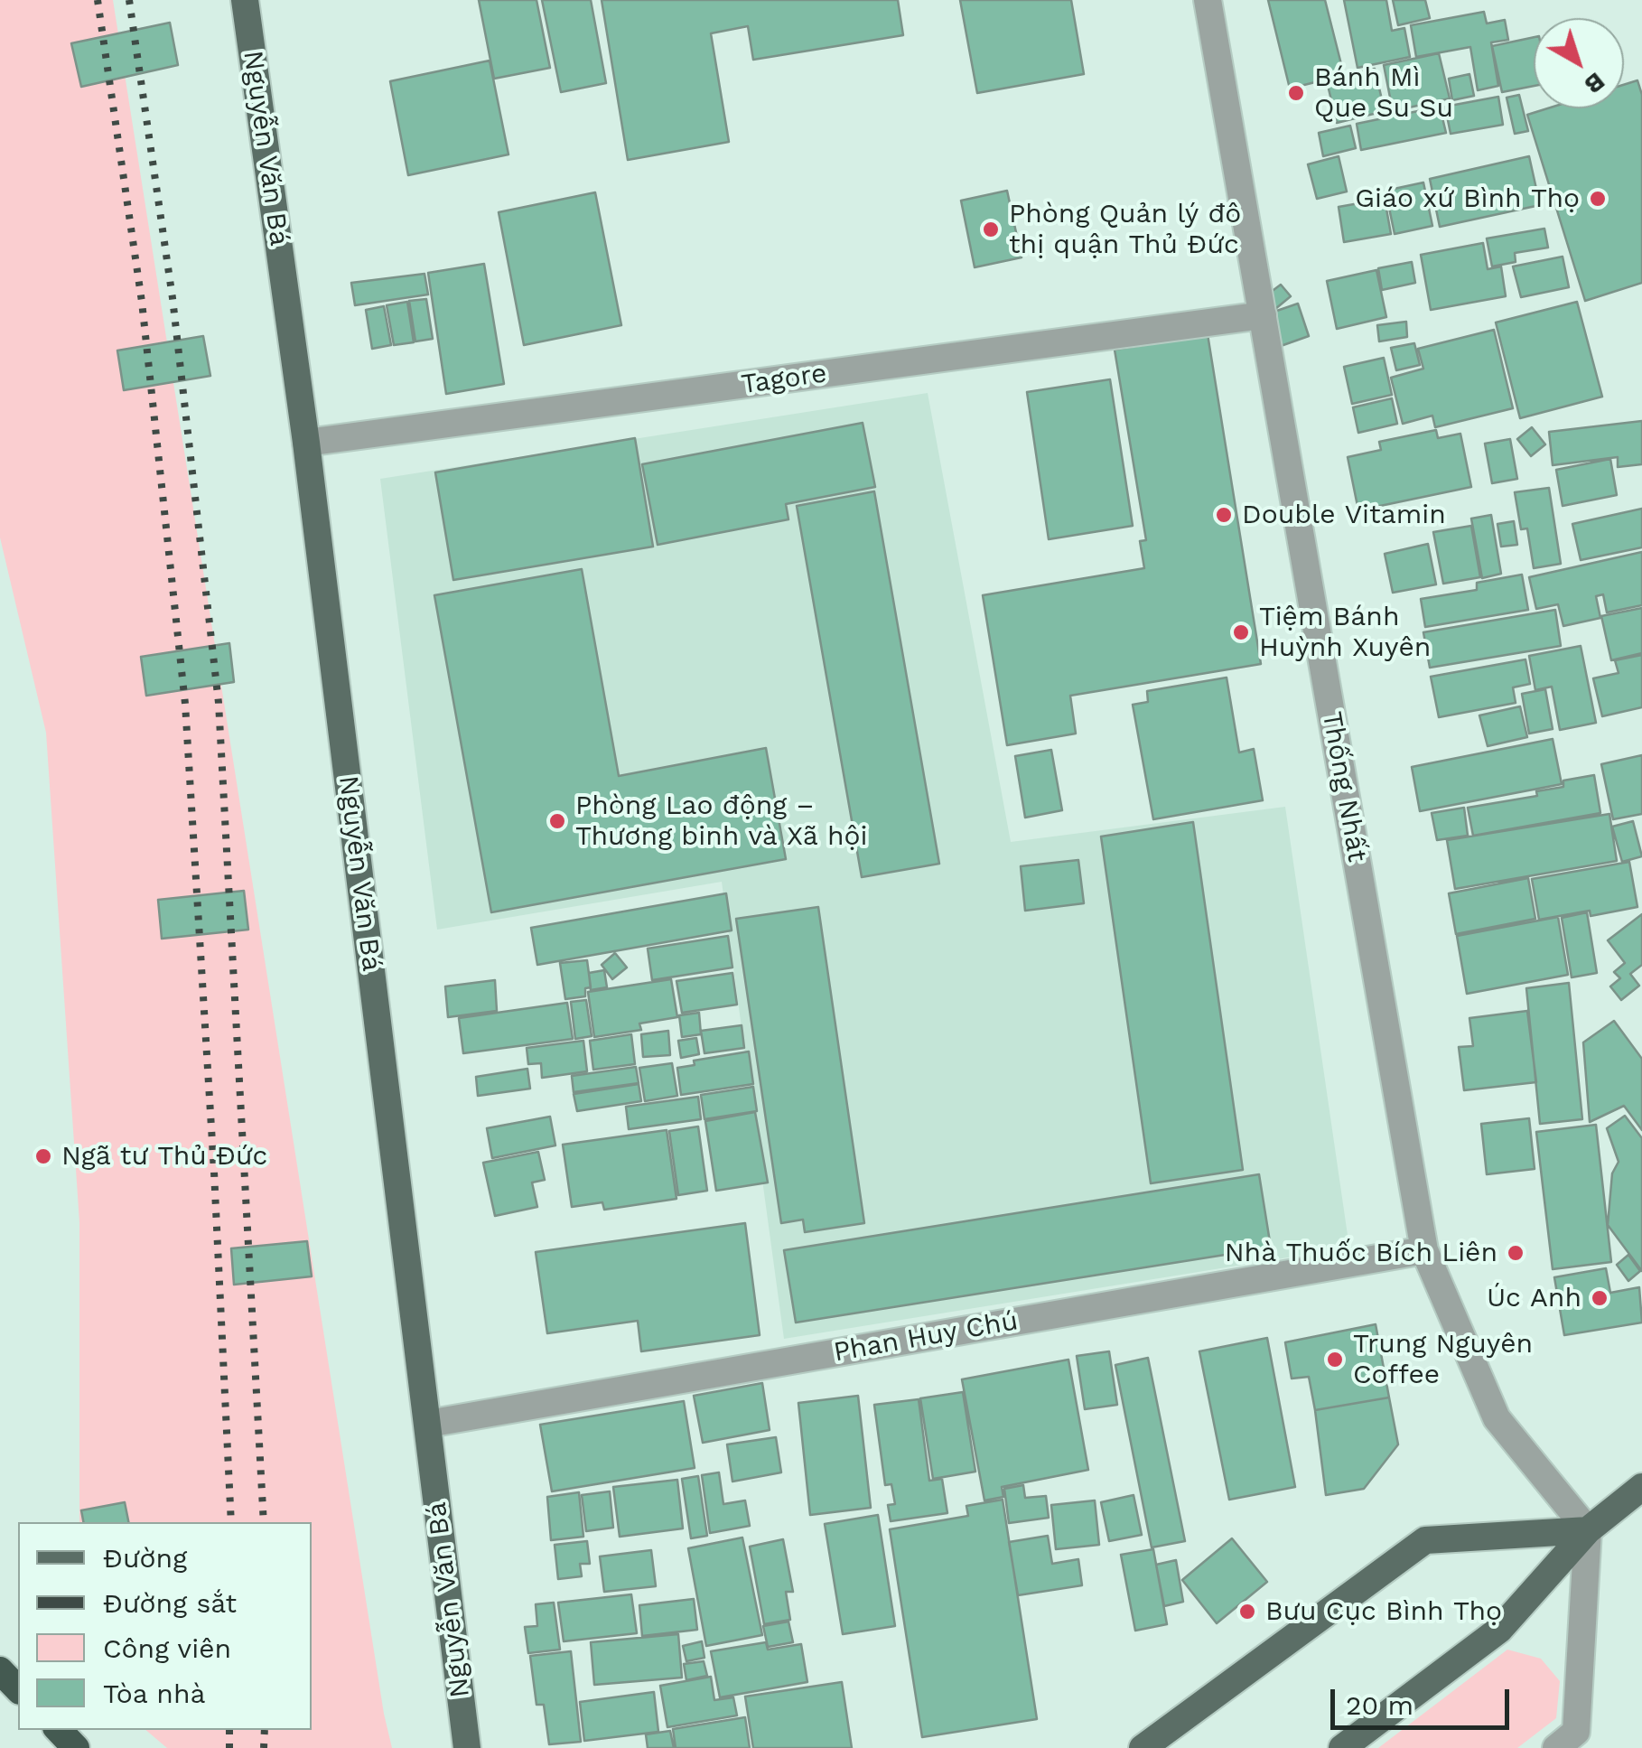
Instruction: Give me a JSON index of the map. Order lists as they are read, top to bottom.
{
  "streets": {
    "main road": ["Nguyễn Văn Bá"],
    "street": ["Tagore", "Thống Nhất", "Phan Huy Chú"]
  },
  "crossings": [
    ["Nguyễn Văn Bá", "Tagore"],
    ["Nguyễn Văn Bá", "Phan Huy Chú"],
    ["Tagore", "Thống Nhất"],
    ["Thống Nhất", "Phan Huy Chú"]
  ],
  "places": [
    "Bánh Mì Que Su Su",
    "Giáo xứ Bình Thọ",
    "Phòng Quản lý đô thị quận Thủ Đức",
    "Double Vitamin",
    "Tiệm Bánh Huỳnh Xuyên",
    "Phòng Lao động – Thương binh và Xã hội",
    "Ngã tư Thủ Đức",
    "Nhà Thuốc Bích Liên",
    "Úc Anh",
    "Trung Nguyên Coffee",
    "Bưu Cục Bình Thọ"
  ],
  "legend": [
    "Đường",
    "Đường sắt",
    "Công viên",
    "Tòa nhà"
  ],
  "scale_bar": "20 m",
  "north": "bottom right"
}
